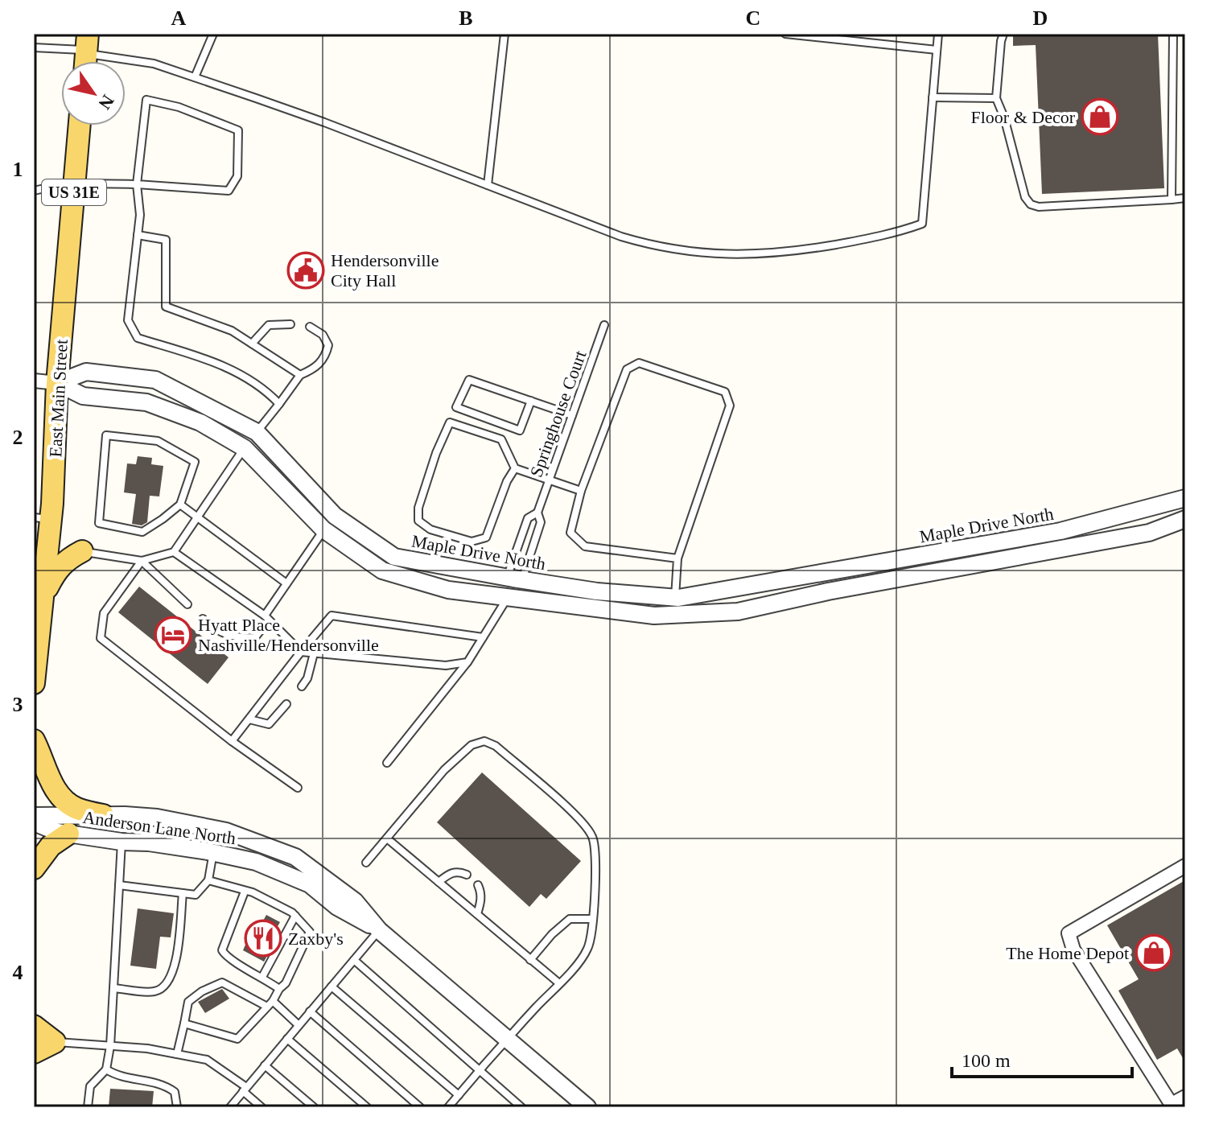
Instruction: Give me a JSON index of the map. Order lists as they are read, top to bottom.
{
  "streets": {
    "main road": ["US 31E", "East Main Street"],
    "street": ["Maple Drive North", "Anderson Lane North"],
    "lane": ["Springhouse Court"]
  },
  "crossings": [
    ["East Main Street", "Maple Drive North"]
  ],
  "places": {
    "shop": ["Floor & Decor", "The Home Depot"],
    "public building": ["Hendersonville City Hall"],
    "hotel": ["Hyatt Place Nashville/Hendersonville"],
    "restaurant": ["Zaxby's"]
  },
  "scale_bar": "100 m",
  "north": "bottom right",
  "grid": {
    "columns": [
      "A",
      "B",
      "C",
      "D"
    ],
    "rows": [
      "1",
      "2",
      "3",
      "4"
    ]
  }
}
